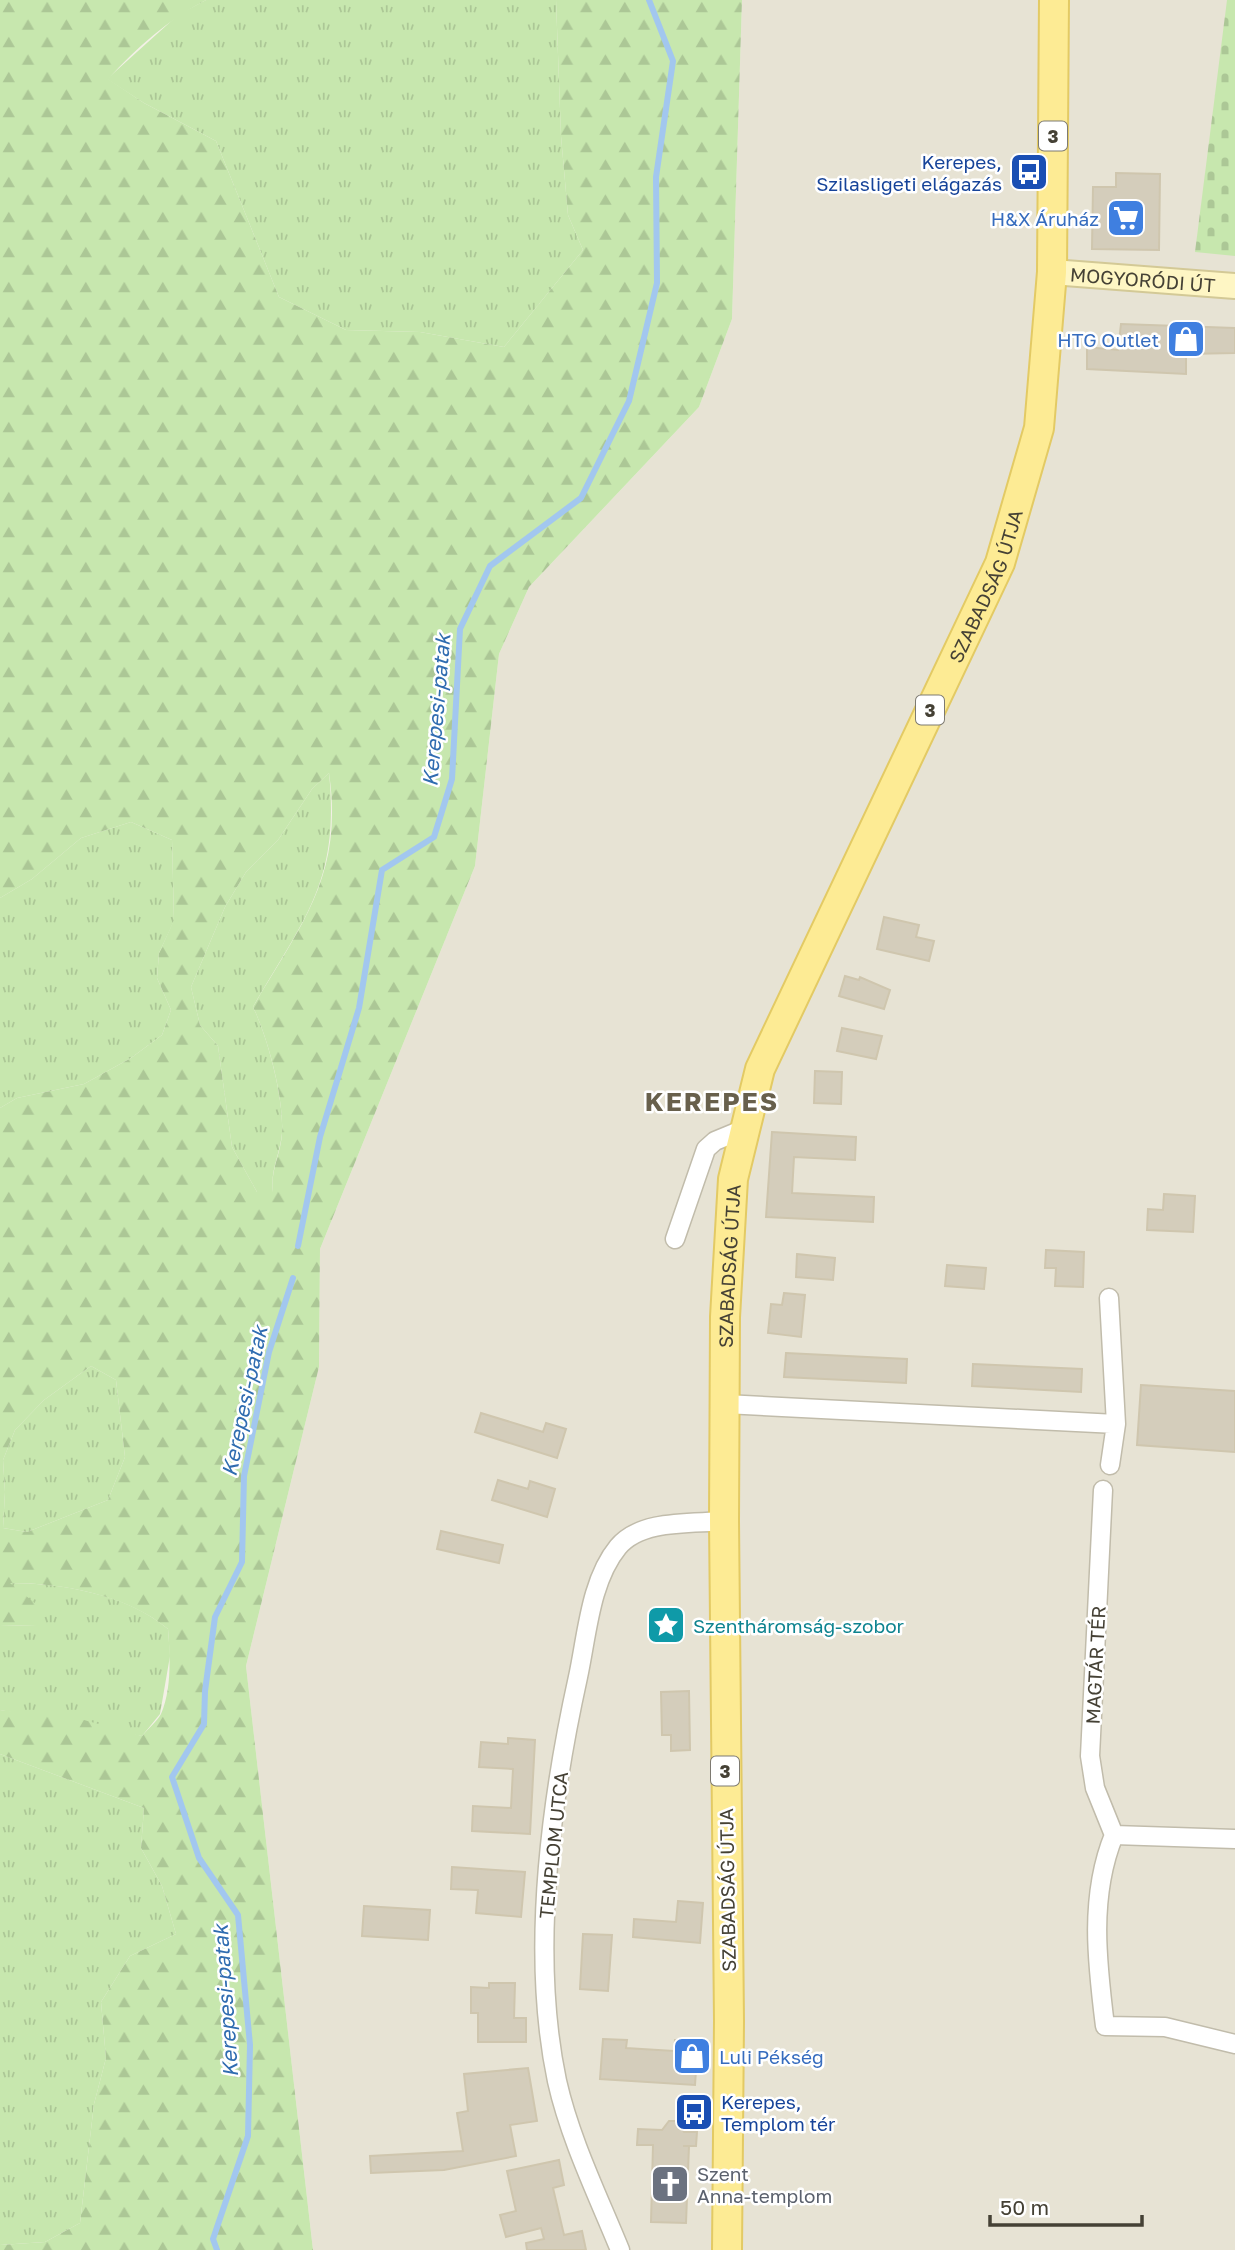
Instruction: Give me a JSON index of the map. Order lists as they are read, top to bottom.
{
  "streets": {
    "main road": ["3", "SZABADSÁG ÚTJA"],
    "street": ["MOGYORÓDI ÚT", "MAGTÁR TÉR", "TEMPLOM UTCA"]
  },
  "crossings": [
    ["MOGYORÓDI ÚT", "SZABADSÁG ÚTJA"],
    ["SZABADSÁG ÚTJA", "TEMPLOM UTCA"]
  ],
  "districts": ["KEREPES"],
  "water": ["Kerepesi-patak"],
  "places": {
    "bus stop": ["Kerepes, Szilasligeti elágazás", "Kerepes, Templom tér"],
    "supermarket": ["H&X Áruház"],
    "shop": ["HTG Outlet", "Luli Pékség"],
    "place": ["Szentháromság-szobor"],
    "church": ["Szent Anna-templom"]
  },
  "scale_bar": "50 m"
}
